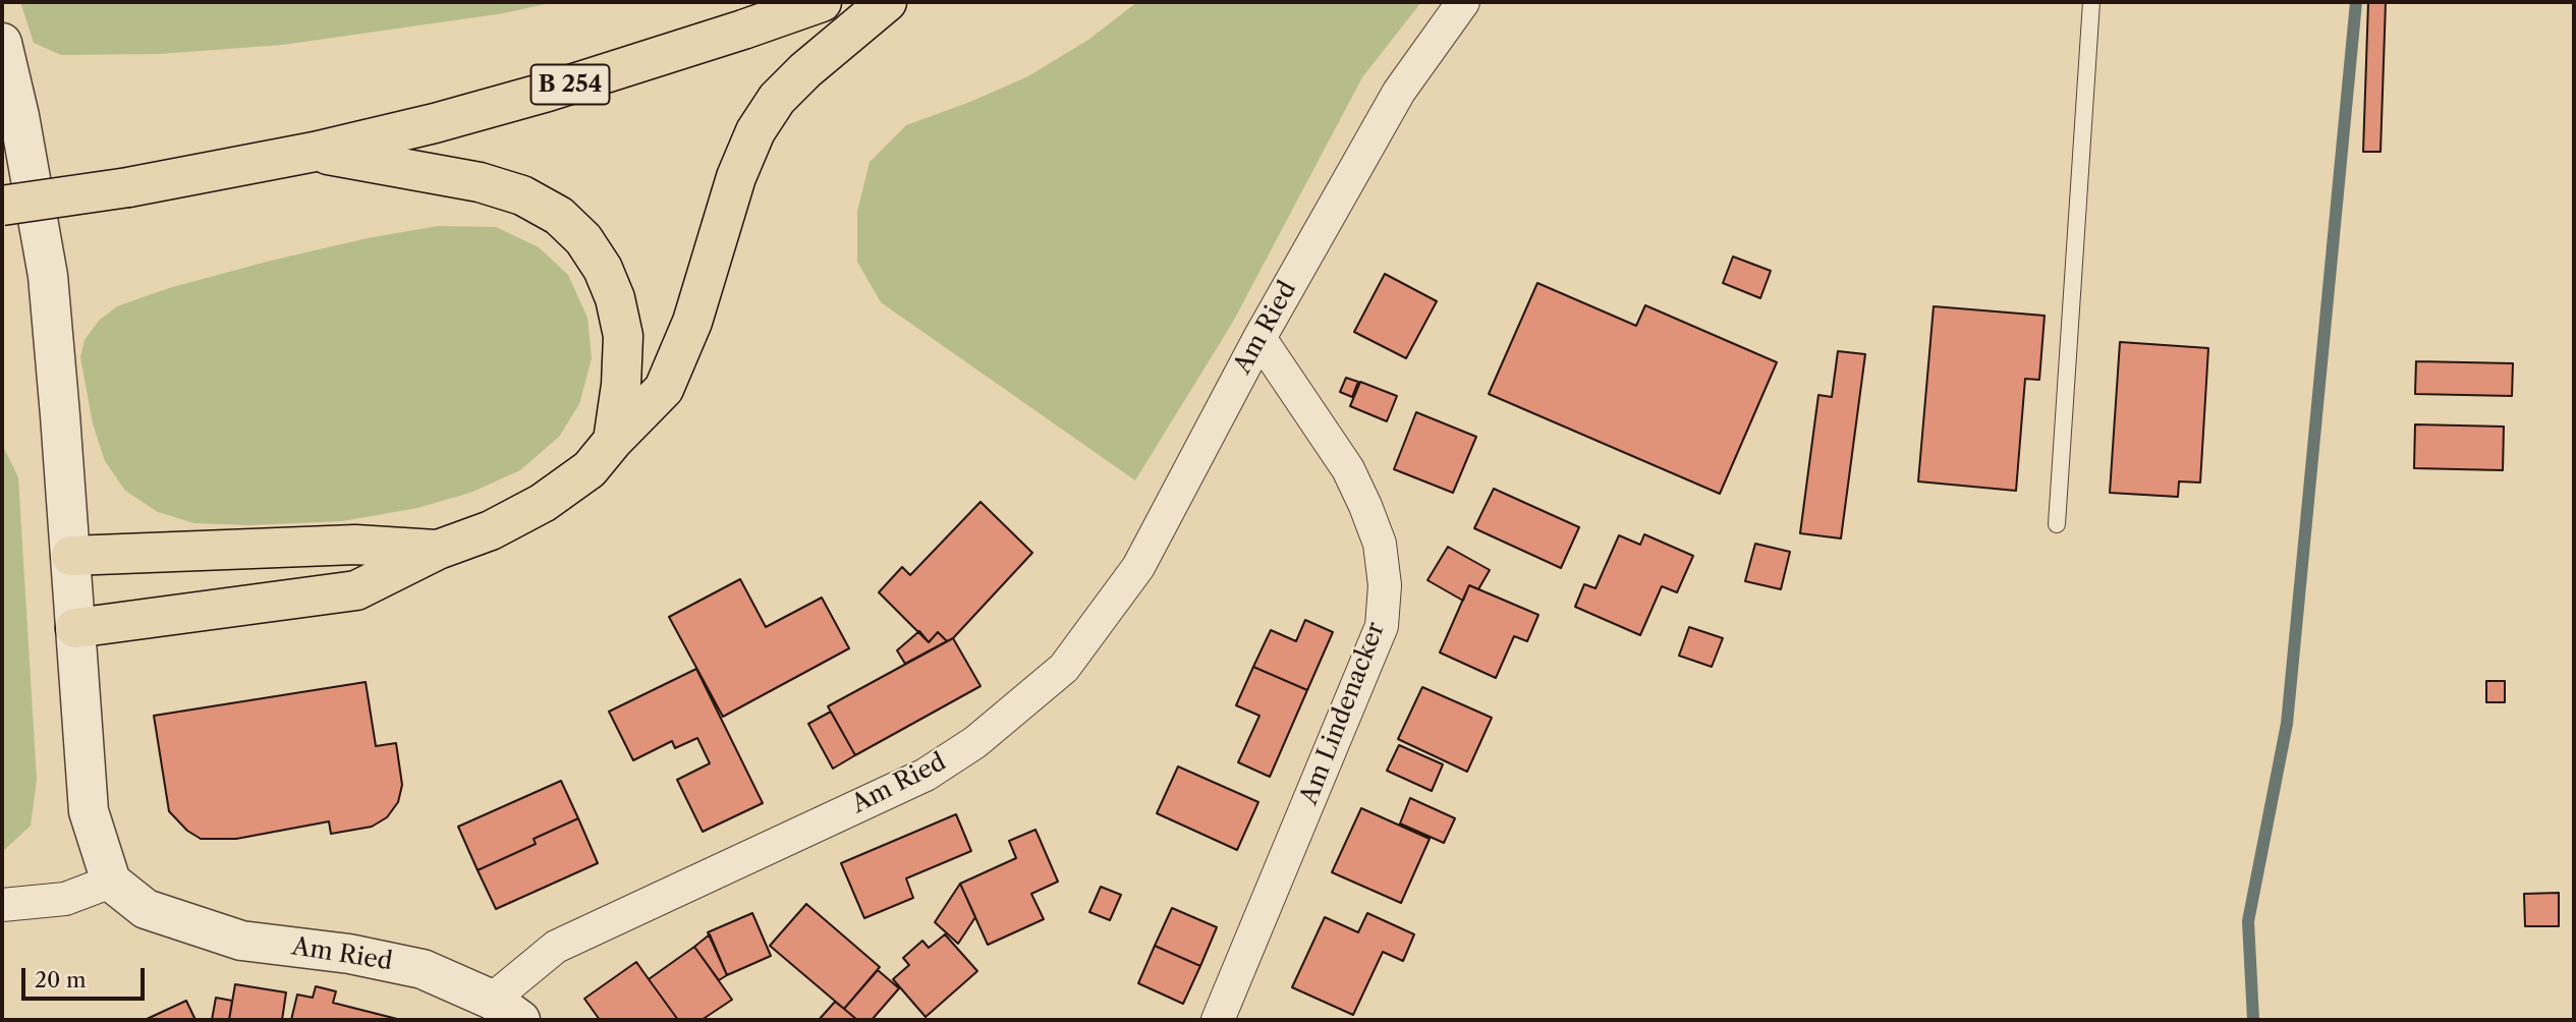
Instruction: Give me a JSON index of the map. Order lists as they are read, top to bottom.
{
  "streets": {
    "highway": ["B 254"],
    "street": ["Am Ried", "Am Lindenacker"]
  },
  "crossings": [
    ["Am Ried", "Am Lindenacker"]
  ],
  "scale_bar": "20 m"
}
